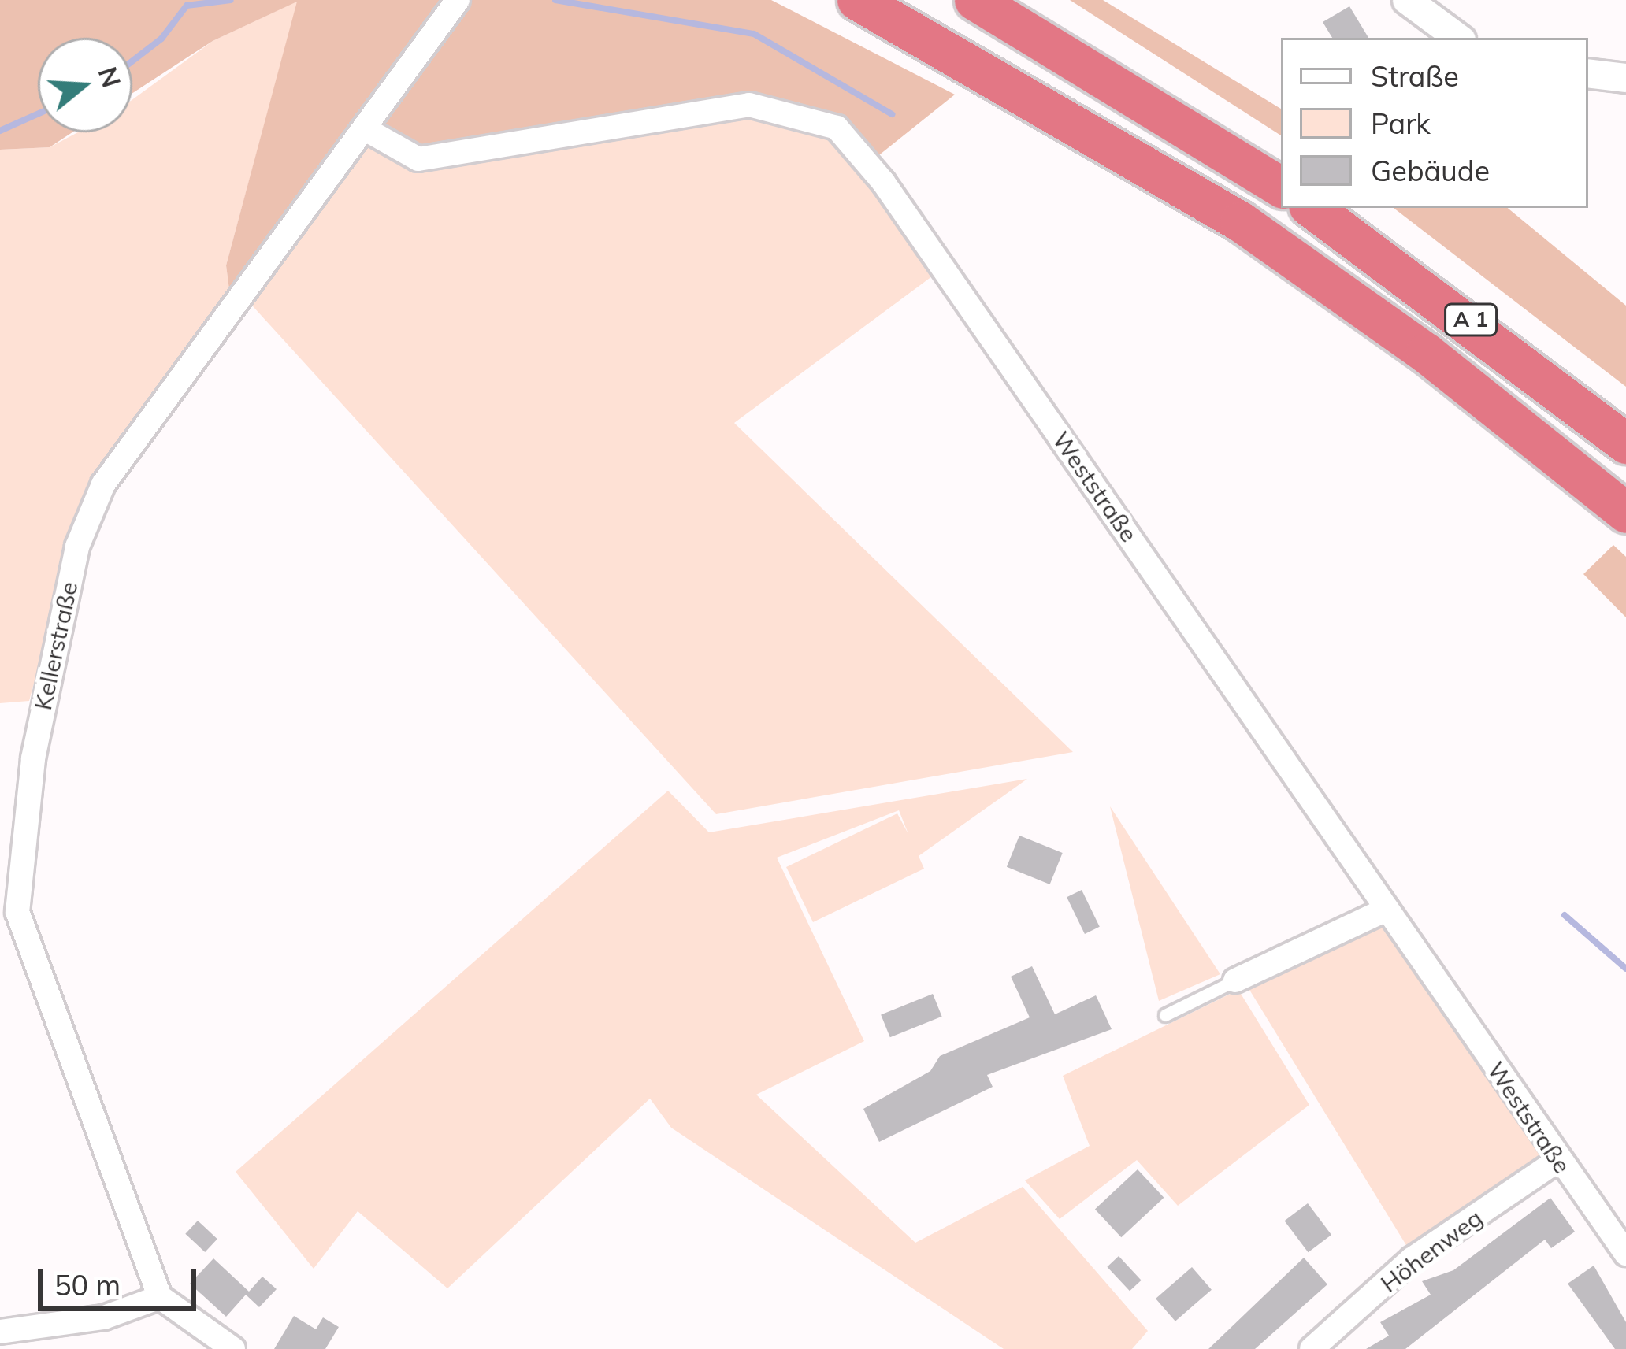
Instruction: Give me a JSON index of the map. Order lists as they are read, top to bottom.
{
  "streets": {
    "highway": ["A 1"],
    "street": ["Weststraße", "Kellerstraße", "Höhenweg"]
  },
  "crossings": [
    ["Weststraße", "Kellerstraße"],
    ["Weststraße", "Höhenweg"]
  ],
  "legend": ["Straße", "Park", "Gebäude"],
  "scale_bar": "50 m",
  "north": "right"
}
